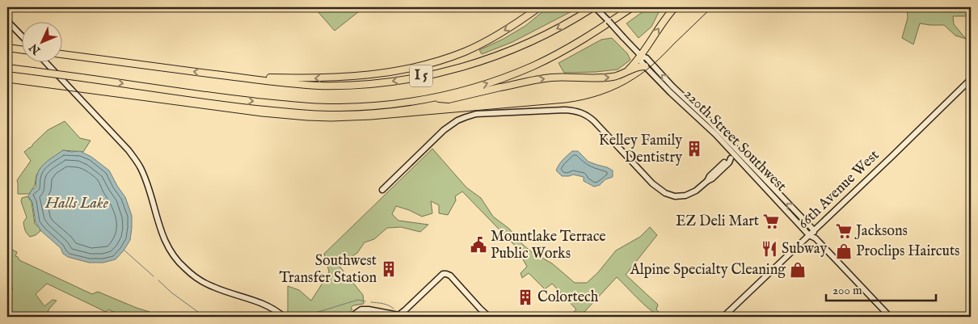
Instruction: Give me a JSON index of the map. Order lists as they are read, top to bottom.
{
  "streets": {
    "highway": ["I 5"],
    "main road": ["220th Street Southwest", "66th Avenue West"]
  },
  "crossings": [
    ["I 5", "220th Street Southwest"],
    ["220th Street Southwest", "66th Avenue West"]
  ],
  "water": ["Halls Lake"],
  "places": {
    "building": ["Kelley Family Dentistry", "Southwest Transfer Station", "Colortech"],
    "supermarket": ["EZ Deli Mart", "Jacksons"],
    "public building": ["Mountlake Terrace Public Works"],
    "restaurant": ["Subway"],
    "shop": ["Proclips Haircuts", "Alpine Specialty Cleaning"]
  },
  "scale_bar": "200 m",
  "north": "bottom left"
}
